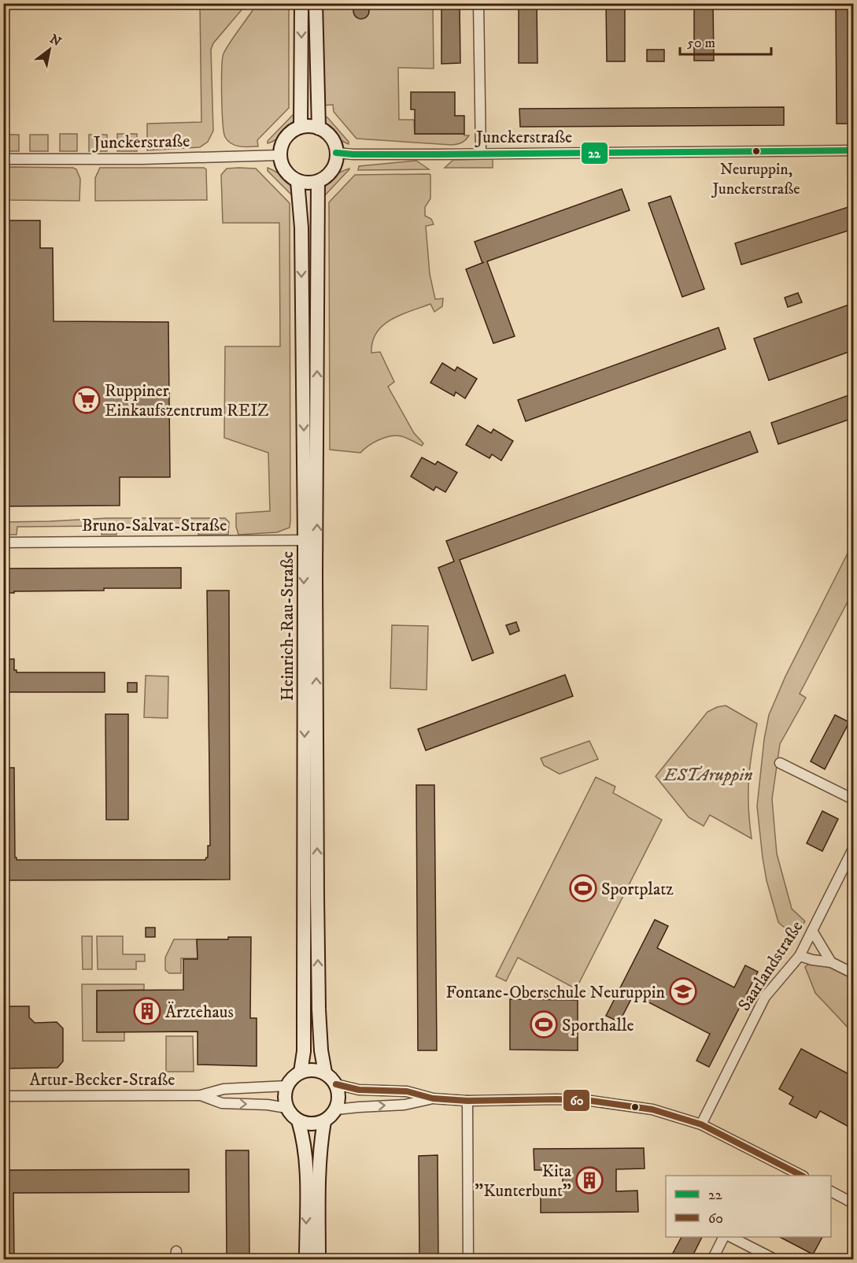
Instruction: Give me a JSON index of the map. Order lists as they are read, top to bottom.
{
  "streets": {
    "main road": ["Heinrich-Rau-Straße"],
    "street": [
      "Junckerstraße",
      "Bruno-Salvat-Straße",
      "Saarlandstraße",
      "Artur-Becker-Straße"
    ]
  },
  "crossings": [
    ["Junckerstraße", "Heinrich-Rau-Straße"],
    ["Bruno-Salvat-Straße", "Heinrich-Rau-Straße"],
    ["Heinrich-Rau-Straße", "Artur-Becker-Straße"]
  ],
  "parks": ["ESTAruppin"],
  "places": {
    "other": ["Neuruppin, Junckerstraße"],
    "supermarket": ["Ruppiner Einkaufszentrum REIZ"],
    "sports": ["Sportplatz", "Sporthalle"],
    "school or university": ["Fontane-Oberschule Neuruppin"],
    "building": ["Ärztehaus", "Kita \"Kunterbunt\""]
  },
  "lines": ["transit line 22", "transit line 60"],
  "legend": ["22", "60"],
  "scale_bar": "50 m",
  "north": "top right"
}
